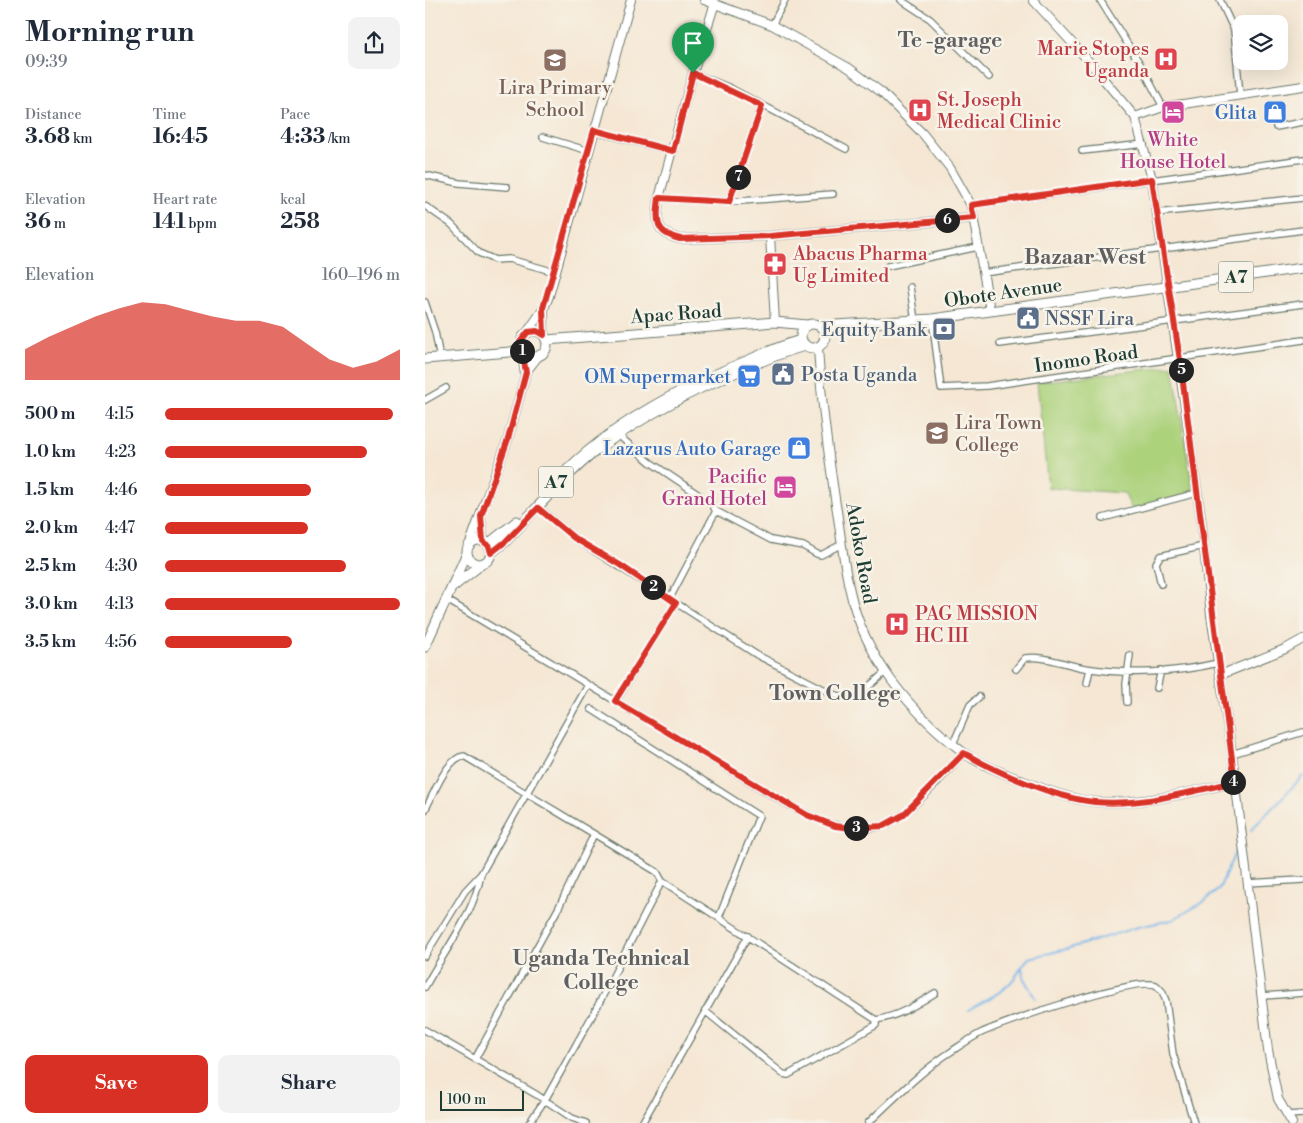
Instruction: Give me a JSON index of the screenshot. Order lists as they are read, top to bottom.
{
  "streets": {
    "main road": ["A7", "Obote Avenue", "Apac Road"],
    "street": ["Inomo Road", "Adoko Road"]
  },
  "crossings": [
    ["A7", "Obote Avenue"],
    ["A7", "Apac Road"],
    ["A7", "Adoko Road"],
    ["Obote Avenue", "Apac Road"],
    ["Obote Avenue", "Inomo Road"],
    ["Obote Avenue", "Adoko Road"],
    ["Apac Road", "Adoko Road"]
  ],
  "districts": [
    "Te -garage",
    "Bazaar West",
    "Town College",
    "Uganda Technical College"
  ],
  "places": {
    "hospital": ["Marie Stopes Uganda", "St. Joseph Medical Clinic", "PAG MISSION HC III"],
    "school or university": ["Lira Primary School", "Lira Town College"],
    "hotel": ["White House Hotel", "Pacific Grand Hotel"],
    "shop": ["Glita", "Lazarus Auto Garage"],
    "pharmacy": ["Abacus Pharma Ug Limited"],
    "public building": ["NSSF Lira", "Posta Uganda"],
    "bank": ["Equity Bank"],
    "supermarket": ["OM Supermarket"]
  },
  "scale_bar": "100 m",
  "page": {
    "heading": ["Morning run", "09:39"],
    "stats": [
      ["Distance", "3.68 km"],
      ["Time", "16:45"],
      ["Pace", "4:33 /km"],
      ["Elevation", "36 m"],
      ["Heart rate", "141 bpm"],
      ["kcal", "258"]
    ],
    "pins": [
      "7",
      "6",
      "1",
      "5",
      "2",
      "4",
      "3"
    ],
    "chart": ["Elevation", "160–196 m"],
    "list": [
      {
        "name": "500 m",
        "note": "4:15"
      },
      {
        "name": "1.0 km",
        "note": "4:23"
      },
      {
        "name": "1.5 km",
        "note": "4:46"
      },
      {
        "name": "2.0 km",
        "note": "4:47"
      },
      {
        "name": "2.5 km",
        "note": "4:30"
      },
      {
        "name": "3.0 km",
        "note": "4:13"
      },
      {
        "name": "3.5 km",
        "note": "4:56"
      }
    ],
    "buttons": ["Save", "Share"],
    "scale": "100 m"
  }
}
